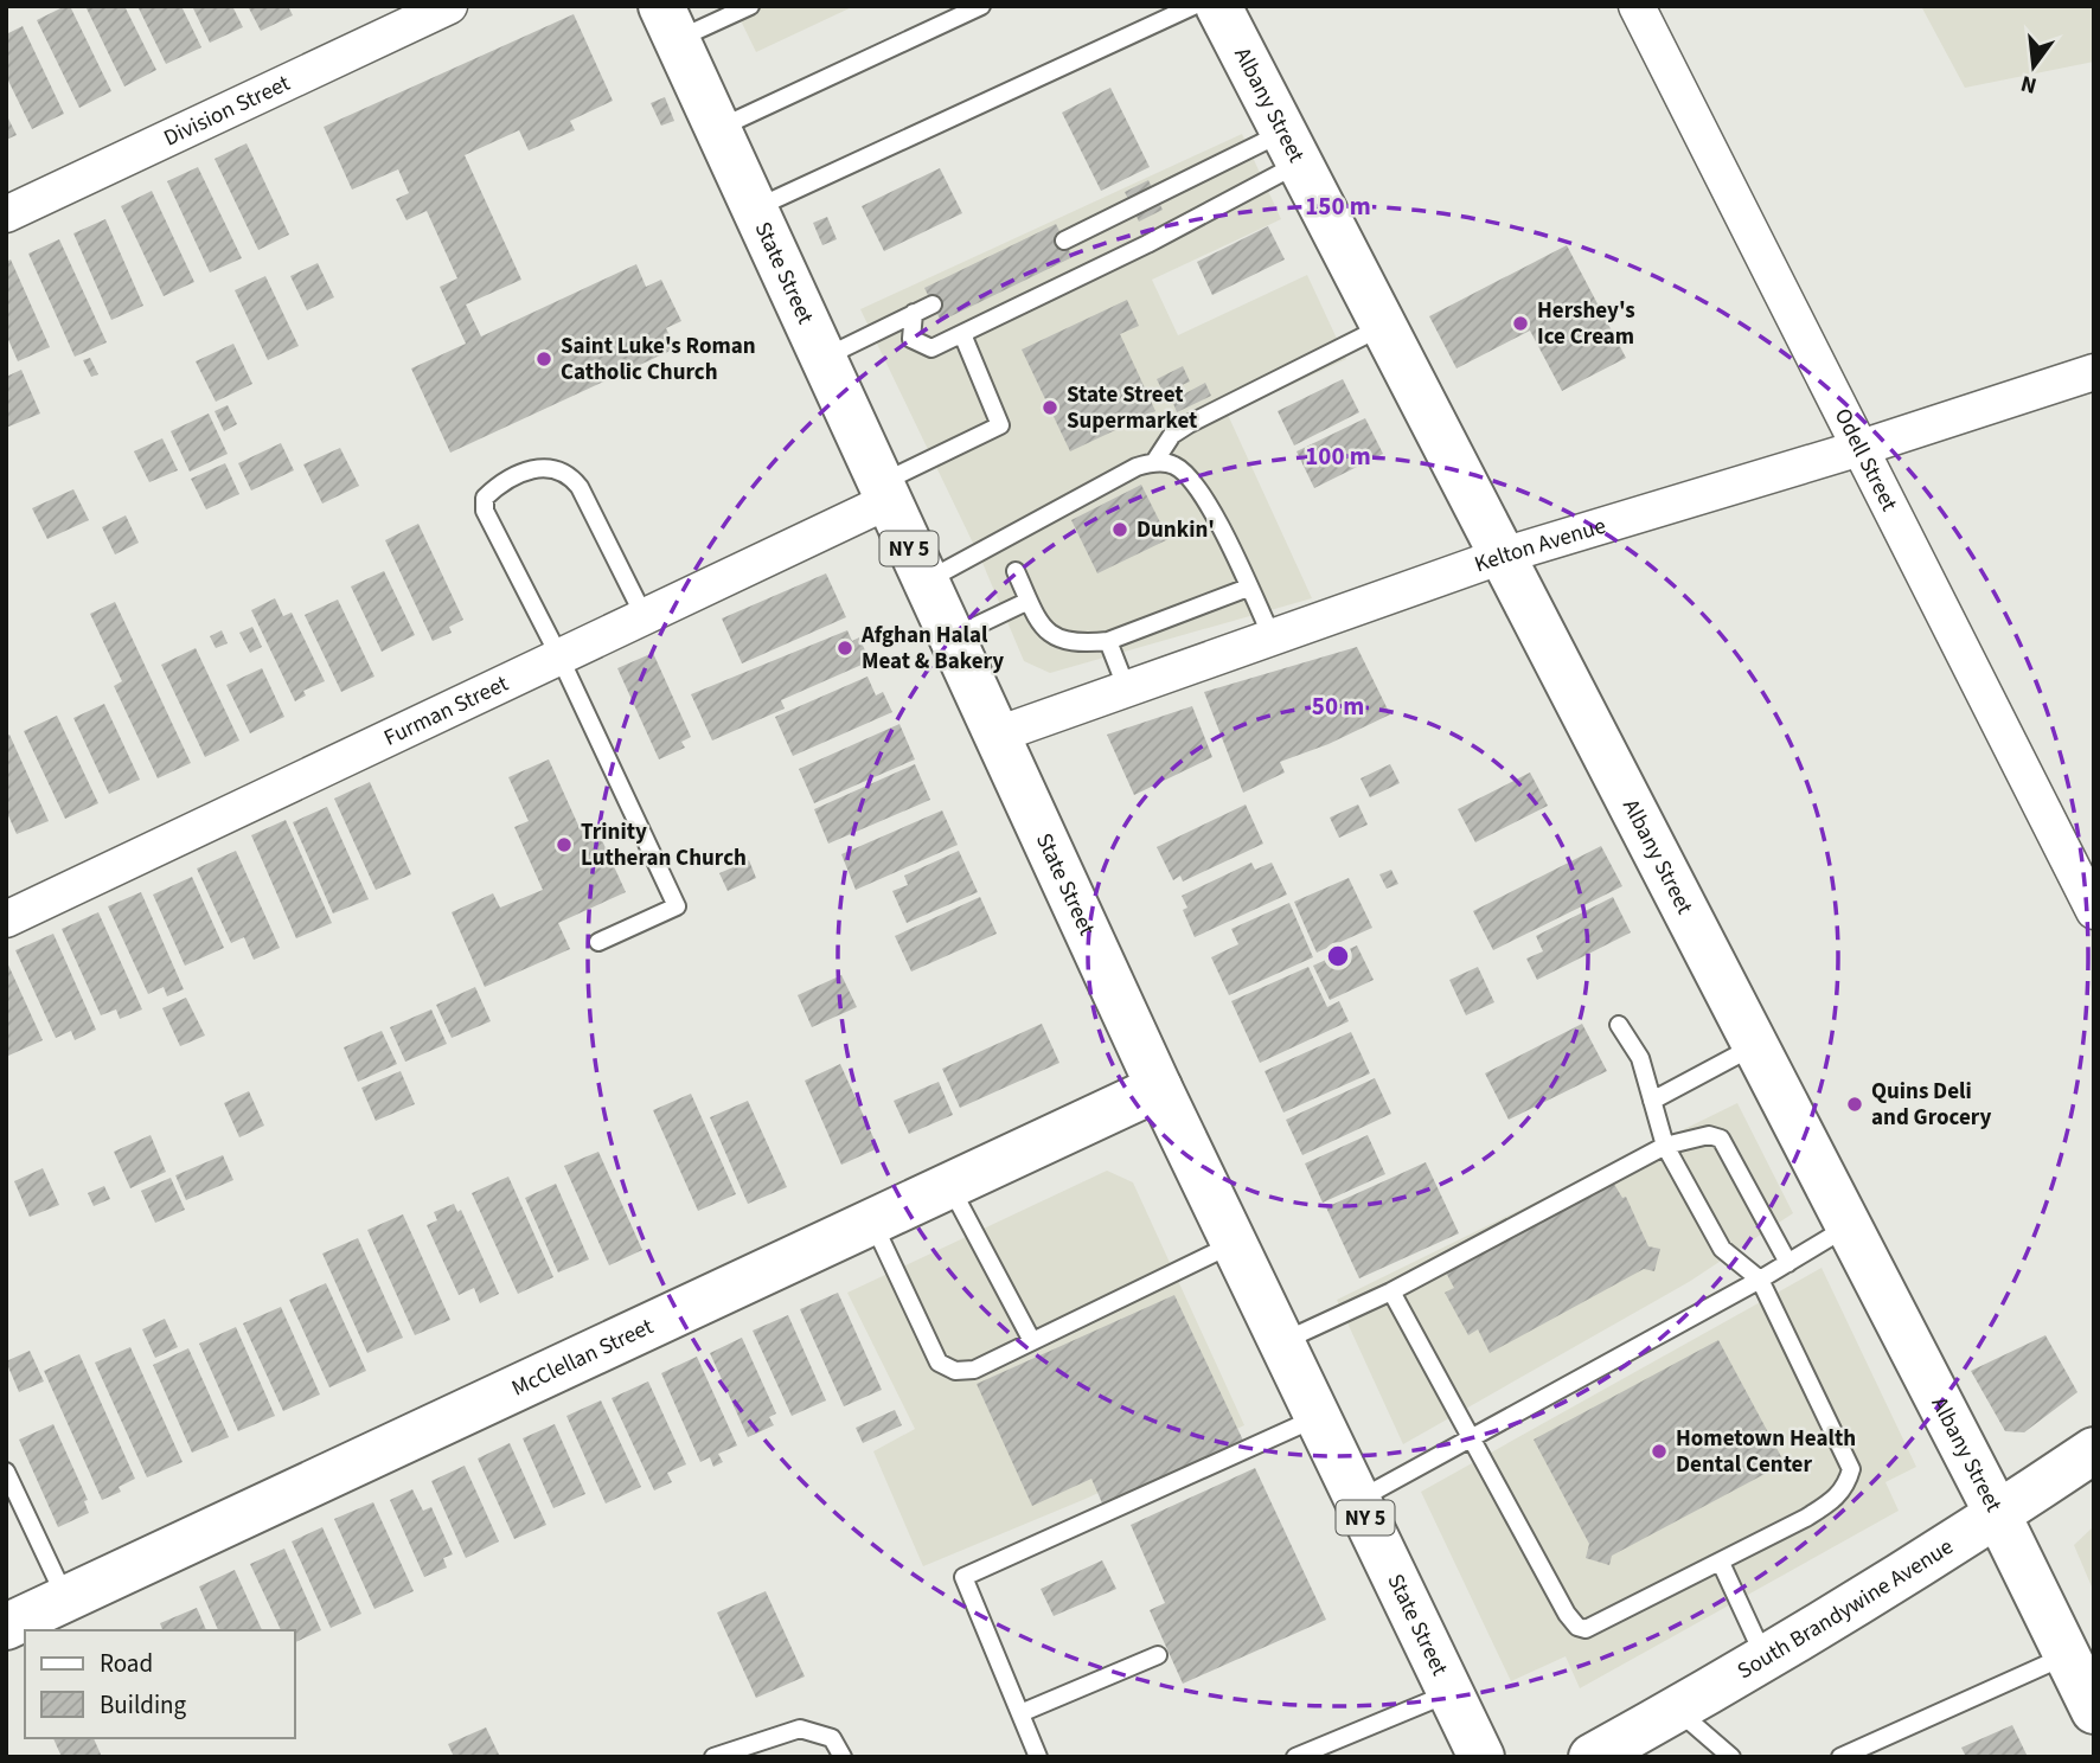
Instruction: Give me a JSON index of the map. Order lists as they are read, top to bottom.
{
  "streets": {
    "street": [
      "Albany Street",
      "Division Street",
      "State Street",
      "Odell Street",
      "Kelton Avenue",
      "NY 5",
      "Furman Street",
      "McClellan Street",
      "South Brandywine Avenue"
    ]
  },
  "crossings": [
    ["Albany Street", "Kelton Avenue"],
    ["Albany Street", "South Brandywine Avenue"],
    ["State Street", "Kelton Avenue"],
    ["State Street", "Furman Street"],
    ["State Street", "McClellan Street"],
    ["Odell Street", "Kelton Avenue"]
  ],
  "places": [
    "Hershey's Ice Cream",
    "Saint Luke's Roman Catholic Church",
    "State Street Supermarket",
    "Dunkin'",
    "Afghan Halal Meat & Bakery",
    "Trinity Lutheran Church",
    "Quins Deli and Grocery",
    "Hometown Health Dental Center"
  ],
  "legend": ["Road", "Building"],
  "north": "bottom",
  "rings": ["150 m", "100 m", "50 m"]
}
